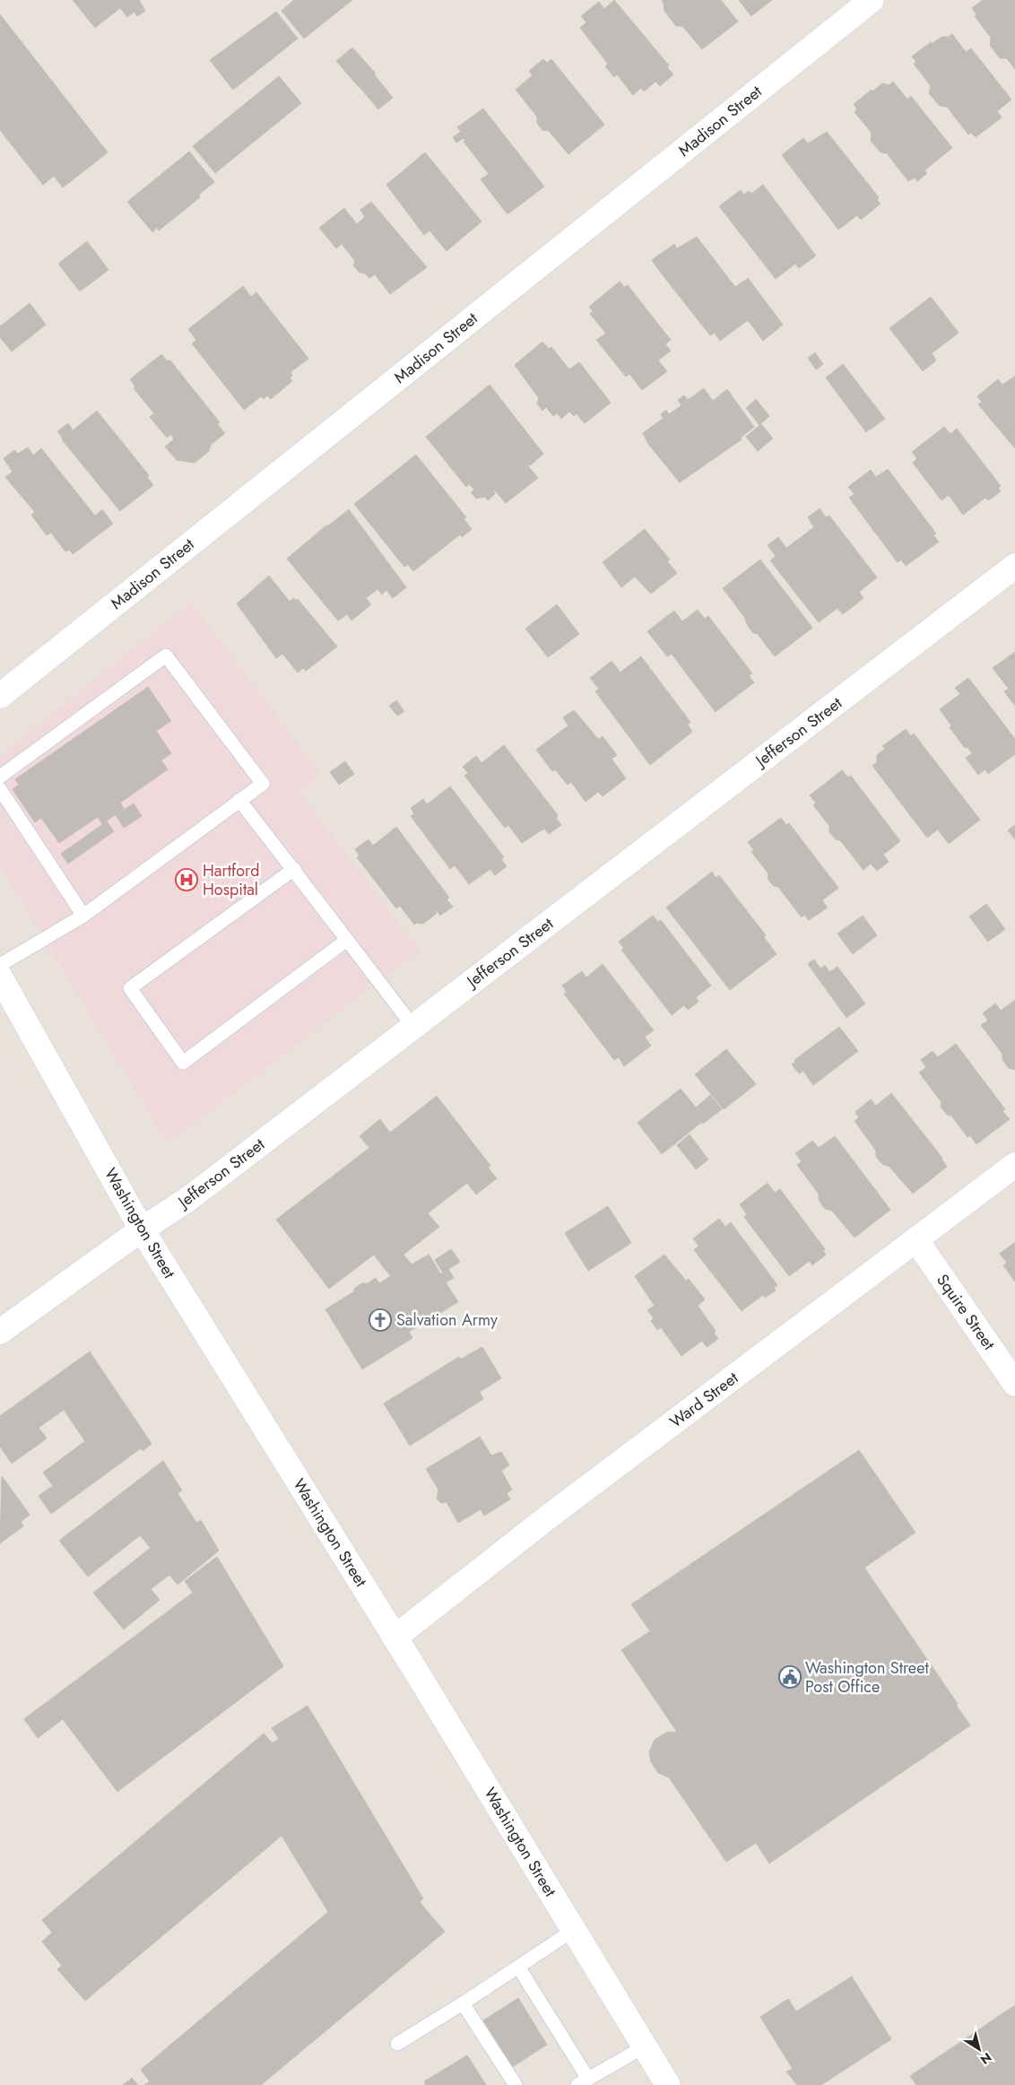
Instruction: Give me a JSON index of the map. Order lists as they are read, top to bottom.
{
  "streets": {
    "street": [
      "Madison Street",
      "Jefferson Street",
      "Washington Street",
      "Squire Street",
      "Ward Street"
    ]
  },
  "crossings": [
    ["Jefferson Street", "Washington Street"],
    ["Washington Street", "Ward Street"],
    ["Squire Street", "Ward Street"]
  ],
  "places": {
    "hospital": ["Hartford Hospital"],
    "church": ["Salvation Army"],
    "public building": ["Washington Street Post Office"]
  },
  "north": "bottom right"
}
